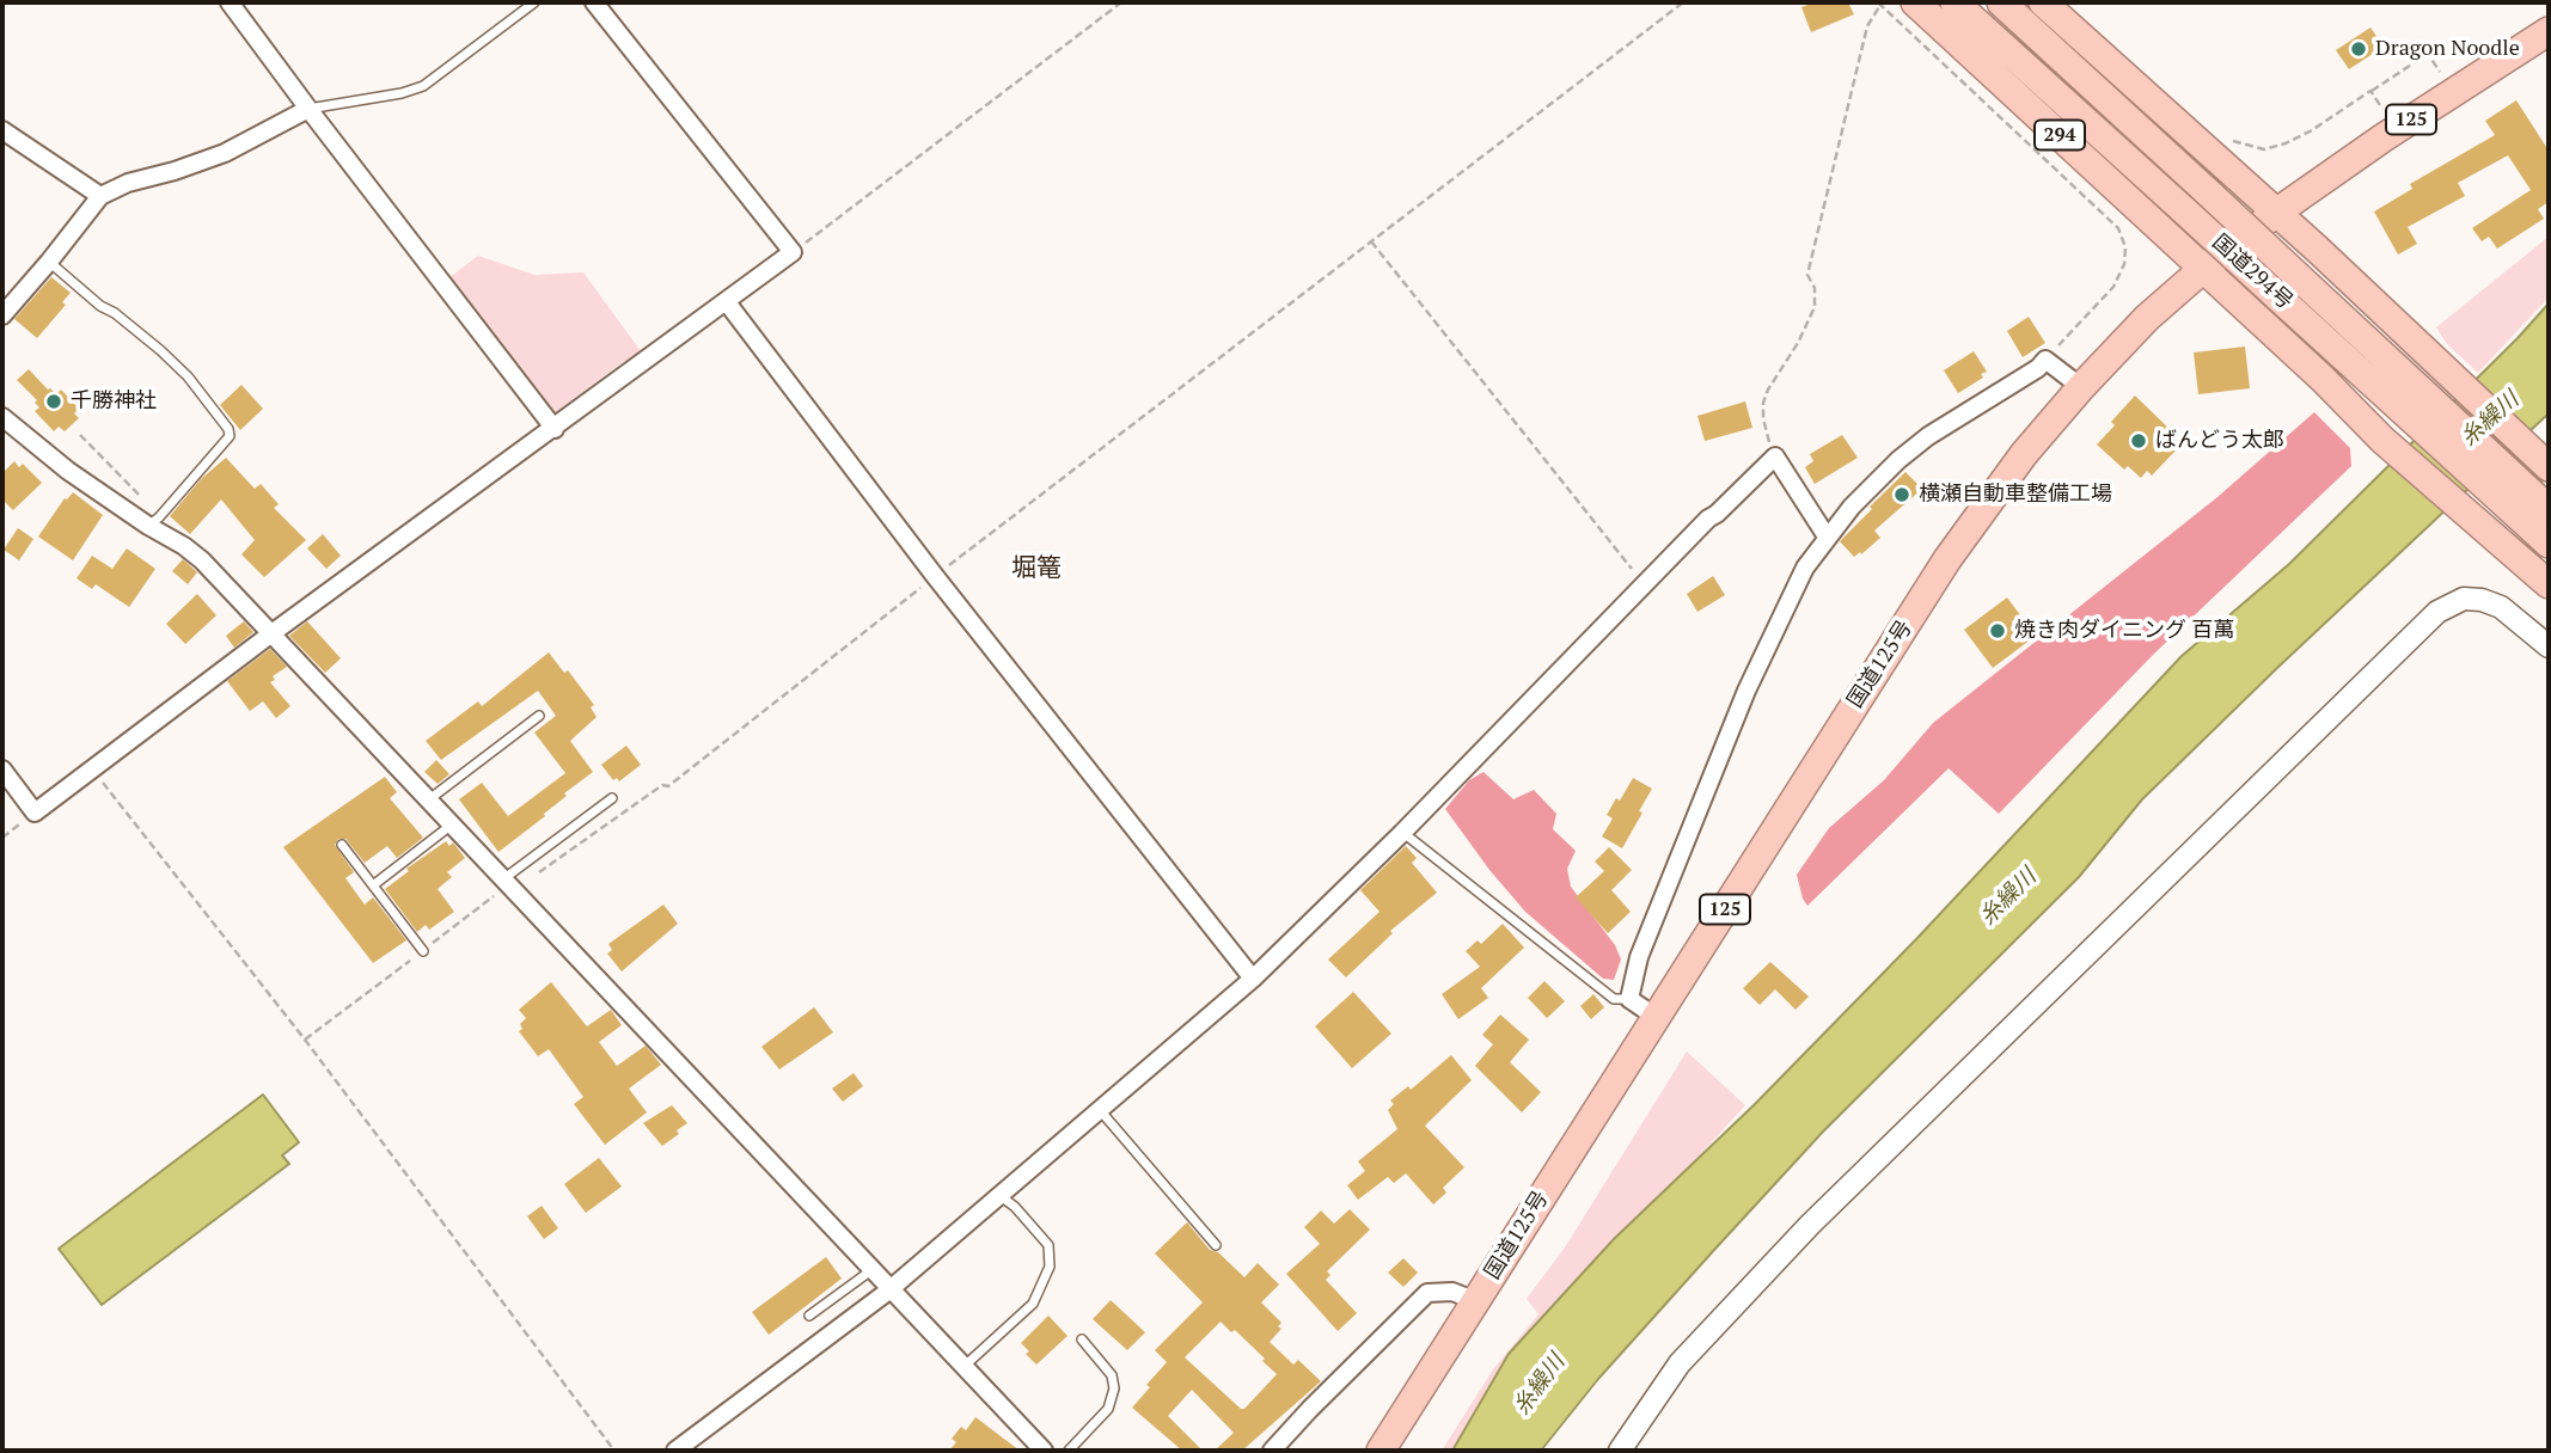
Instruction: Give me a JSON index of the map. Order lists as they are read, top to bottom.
{
  "streets": {
    "highway": [
      "125",
      "294",
      "国道294号",
      "国道125号"
    ]
  },
  "crossings": [
    ["294", "国道125号"]
  ],
  "districts": ["堀篭"],
  "water": ["糸繰川"],
  "places": [
    "Dragon Noodle",
    "千勝神社",
    "ばんどう太郎",
    "横瀬自動車整備工場",
    "焼き肉ダイニング 百萬"
  ]
}
